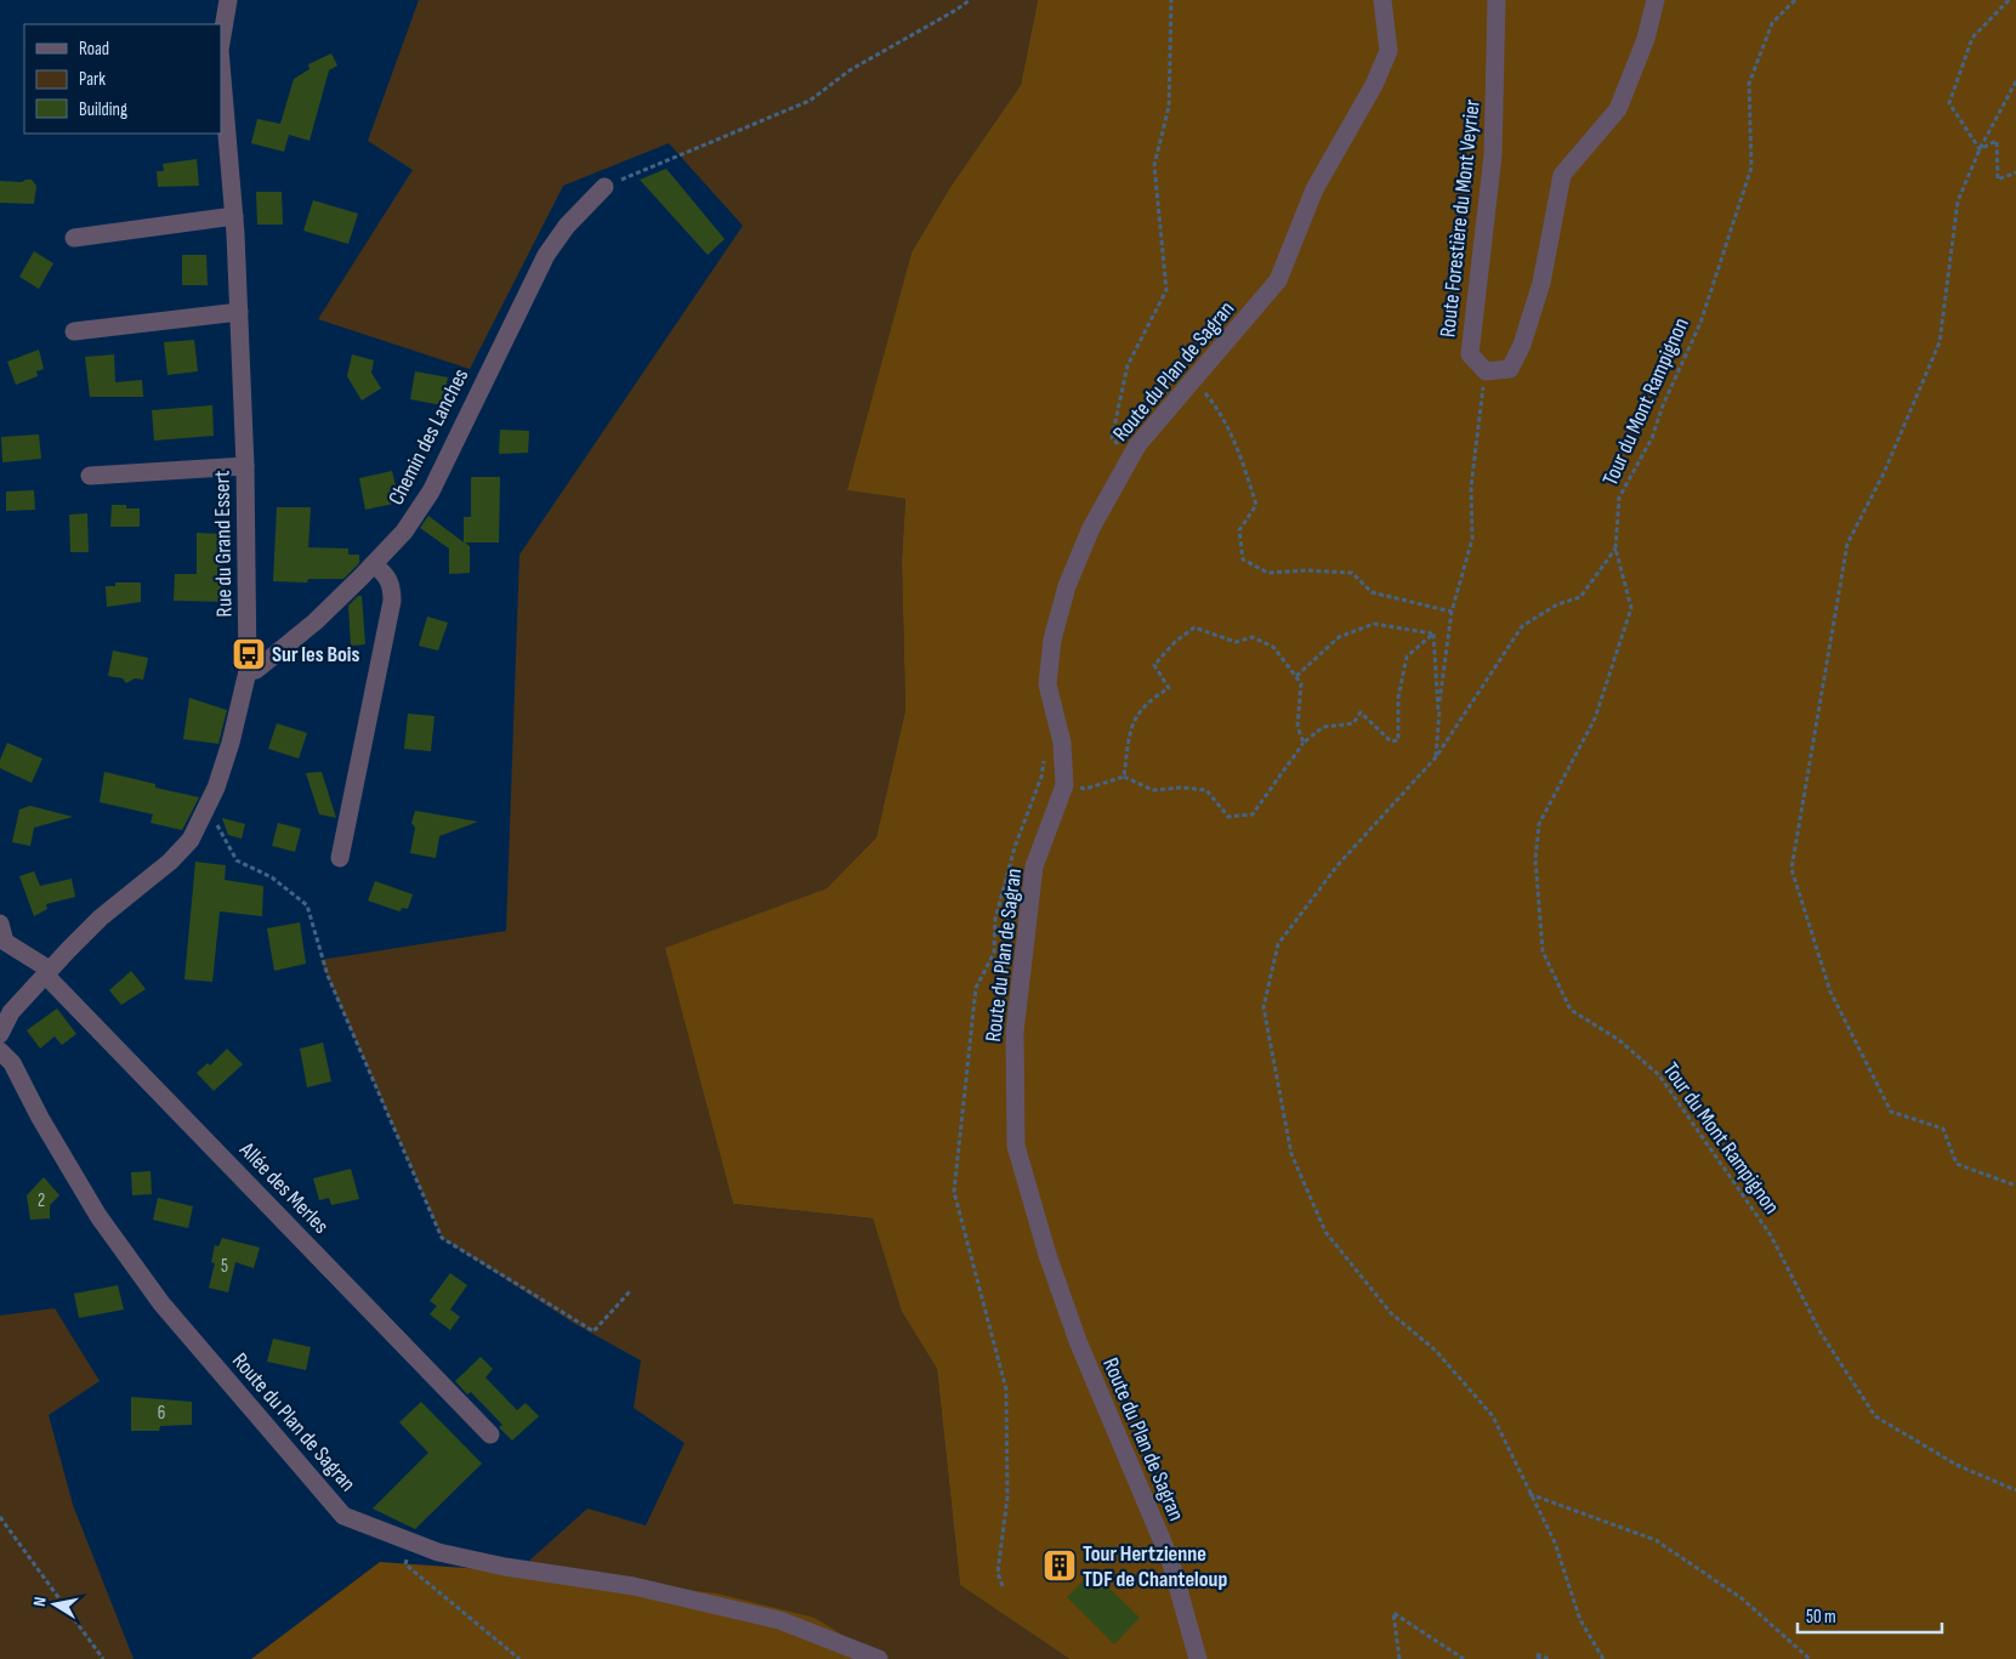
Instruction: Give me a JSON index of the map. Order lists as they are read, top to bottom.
{
  "streets": {
    "street": [
      "Route Forestière du Mont Veyrier",
      "Route du Plan de Sagran",
      "Chemin des Lanches",
      "Rue du Grand Essert",
      "Allée des Merles"
    ],
    "path": ["Tour du Mont Rampignon"]
  },
  "crossings": [
    ["Chemin des Lanches", "Rue du Grand Essert"],
    ["Rue du Grand Essert", "Allée des Merles"]
  ],
  "places": {
    "bus stop": ["Sur les Bois"],
    "building": ["Tour Hertzienne TDF de Chanteloup"]
  },
  "house_numbers": ["2", "5", "6"],
  "legend": ["Road", "Park", "Building"],
  "scale_bar": "50 m",
  "north": "left"
}
